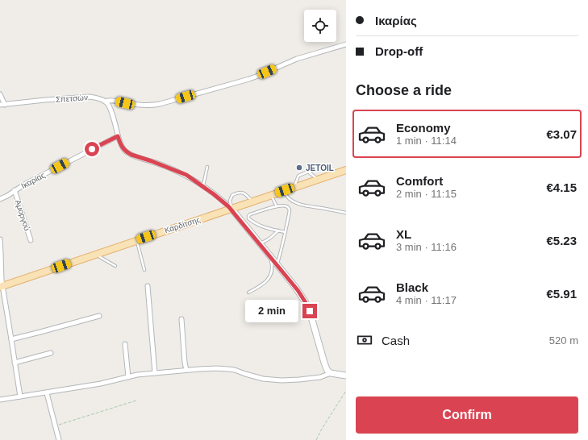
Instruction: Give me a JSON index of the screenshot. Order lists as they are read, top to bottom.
{
  "streets": {
    "main road": ["Καρδίτσης"],
    "street": ["Σπετσών", "Ικαρίας", "Αμοργού"]
  },
  "crossings": [
    ["Ικαρίας", "Αμοργού"]
  ],
  "places": ["JETOIL"],
  "page": {
    "banner": ["Ικαρίας", "Drop-off"],
    "heading": "Choose a ride",
    "list": [
      {
        "name": "Economy",
        "note": "1 min · 11:14",
        "value": "€3.07"
      },
      {
        "name": "Comfort",
        "note": "2 min · 11:15",
        "value": "€4.15"
      },
      {
        "name": "XL",
        "note": "3 min · 11:16",
        "value": "€5.23"
      },
      {
        "name": "Black",
        "note": "4 min · 11:17",
        "value": "€5.91"
      }
    ],
    "bubble": "2 min",
    "pay": ["Cash", "520 m"],
    "buttons": "Confirm"
  }
}
